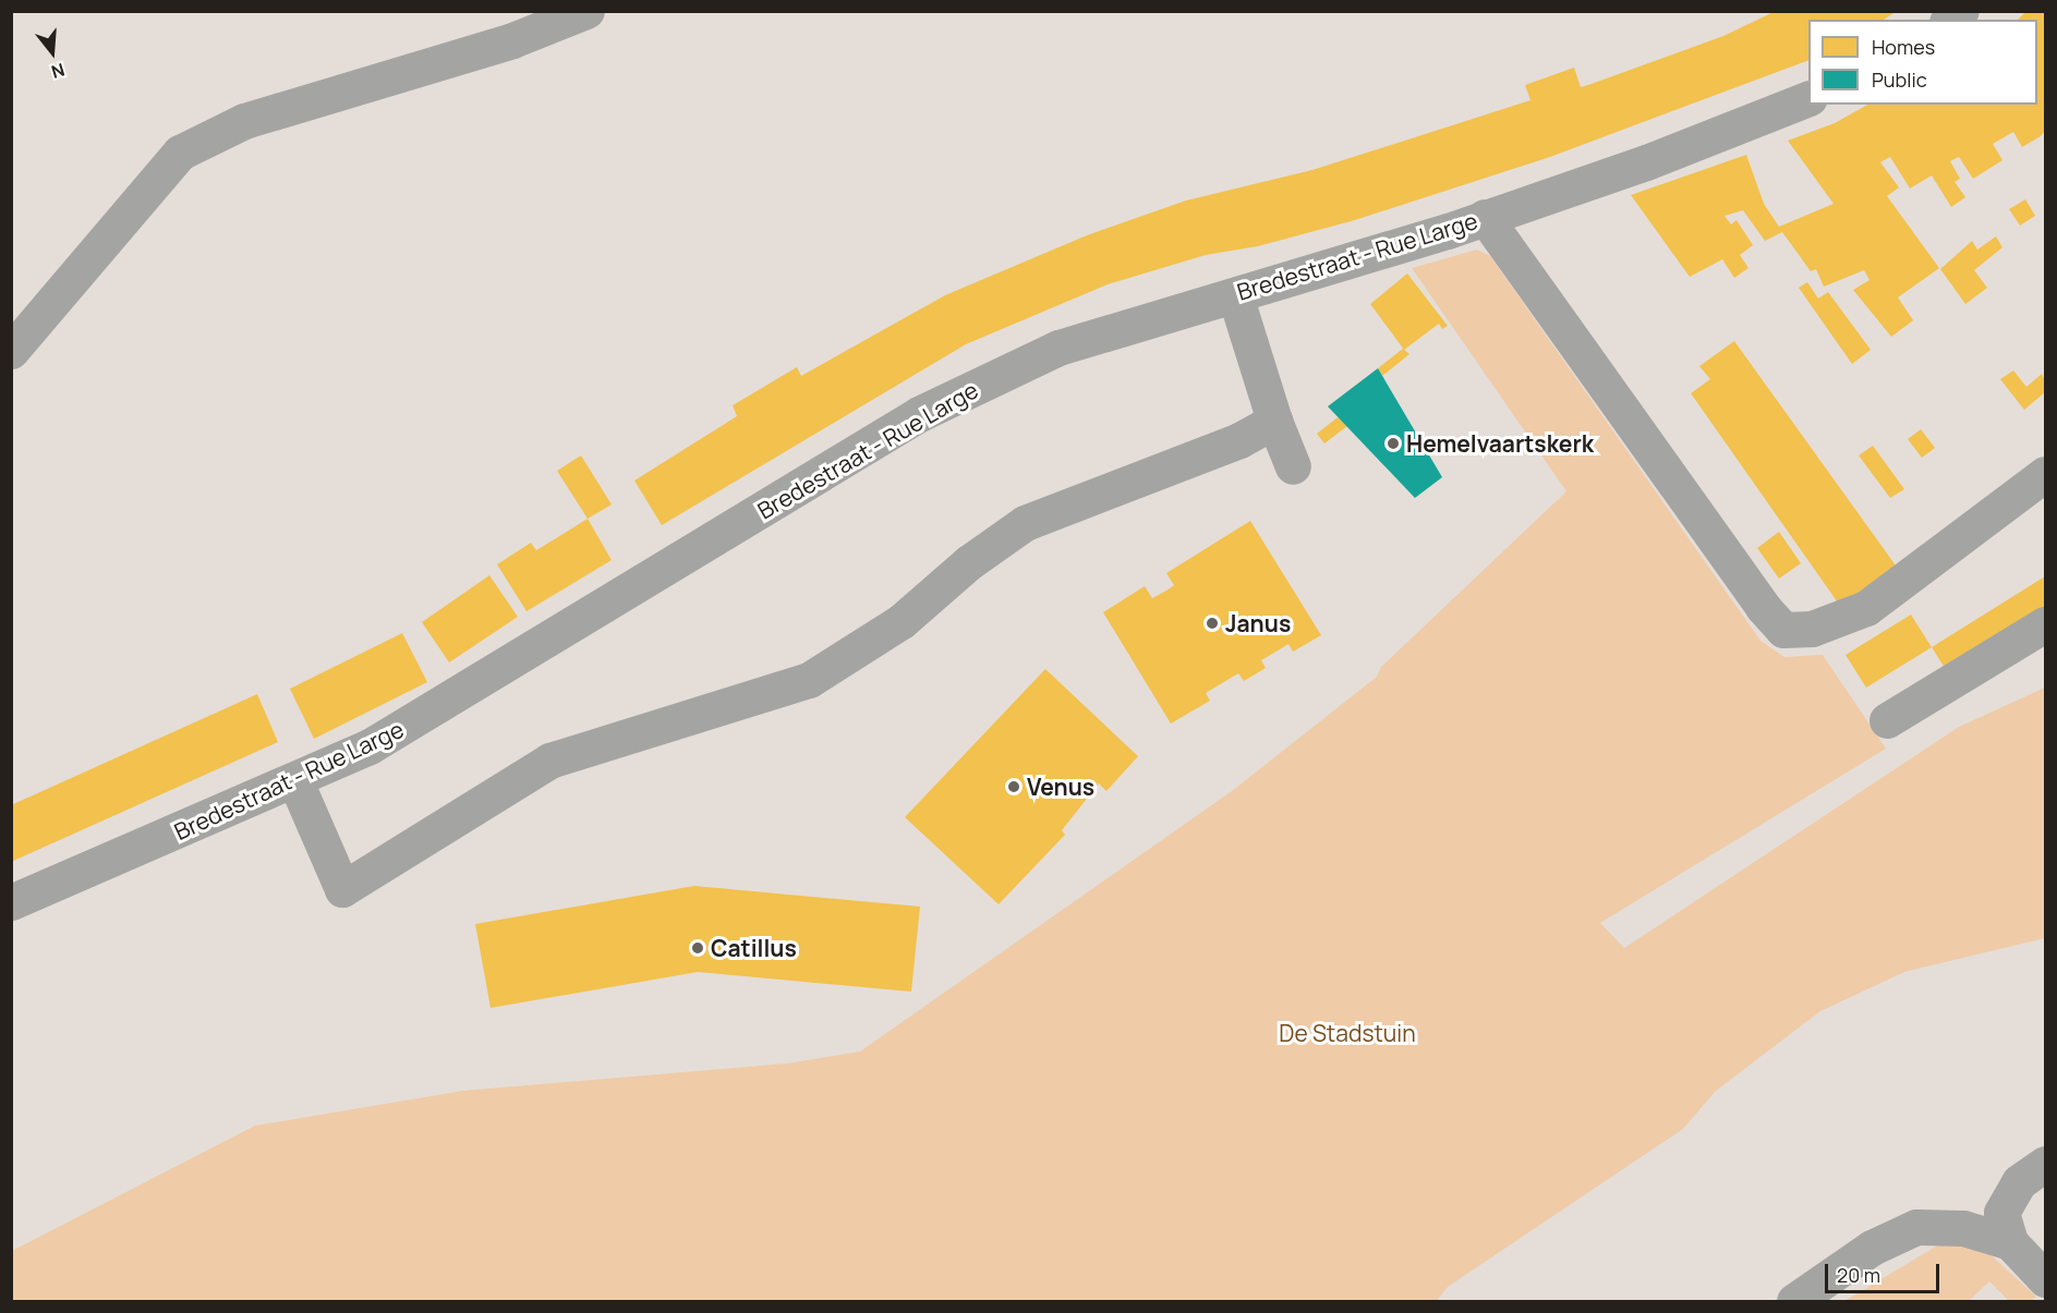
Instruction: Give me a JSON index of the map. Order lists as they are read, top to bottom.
{
  "streets": {
    "street": ["Bredestraat - Rue Large"]
  },
  "parks": ["De Stadstuin"],
  "places": [
    "Hemelvaartskerk",
    "Janus",
    "Venus",
    "Catillus"
  ],
  "legend": ["Homes", "Public"],
  "scale_bar": "20 m",
  "north": "bottom"
}
